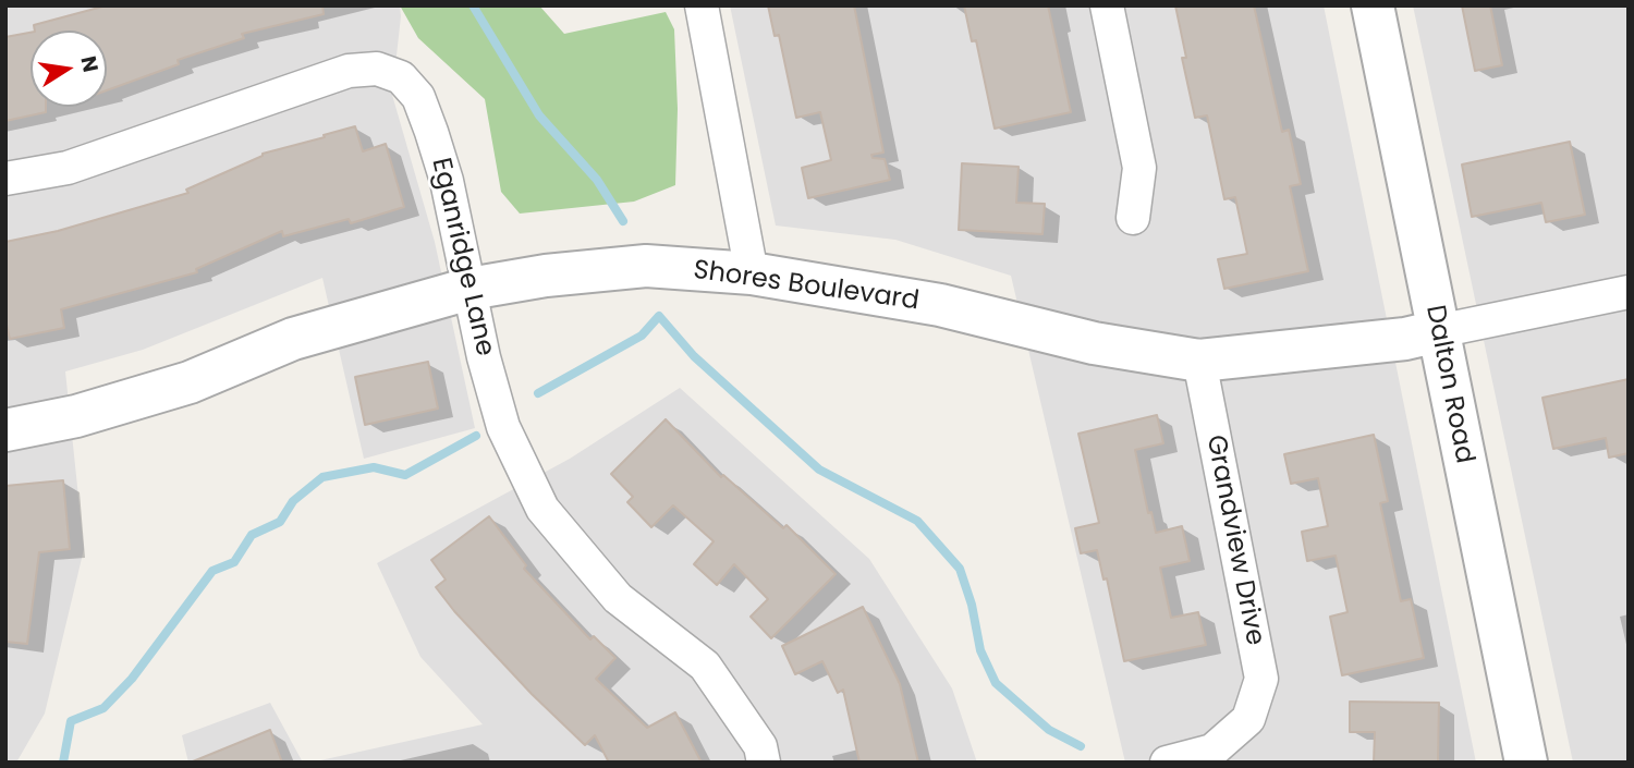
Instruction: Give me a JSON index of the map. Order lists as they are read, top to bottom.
{
  "streets": {
    "street": [
      "Eganridge Lane",
      "Shores Boulevard",
      "Dalton Road",
      "Grandview Drive"
    ]
  },
  "crossings": [
    ["Eganridge Lane", "Shores Boulevard"],
    ["Shores Boulevard", "Dalton Road"],
    ["Shores Boulevard", "Grandview Drive"]
  ],
  "north": "right"
}
